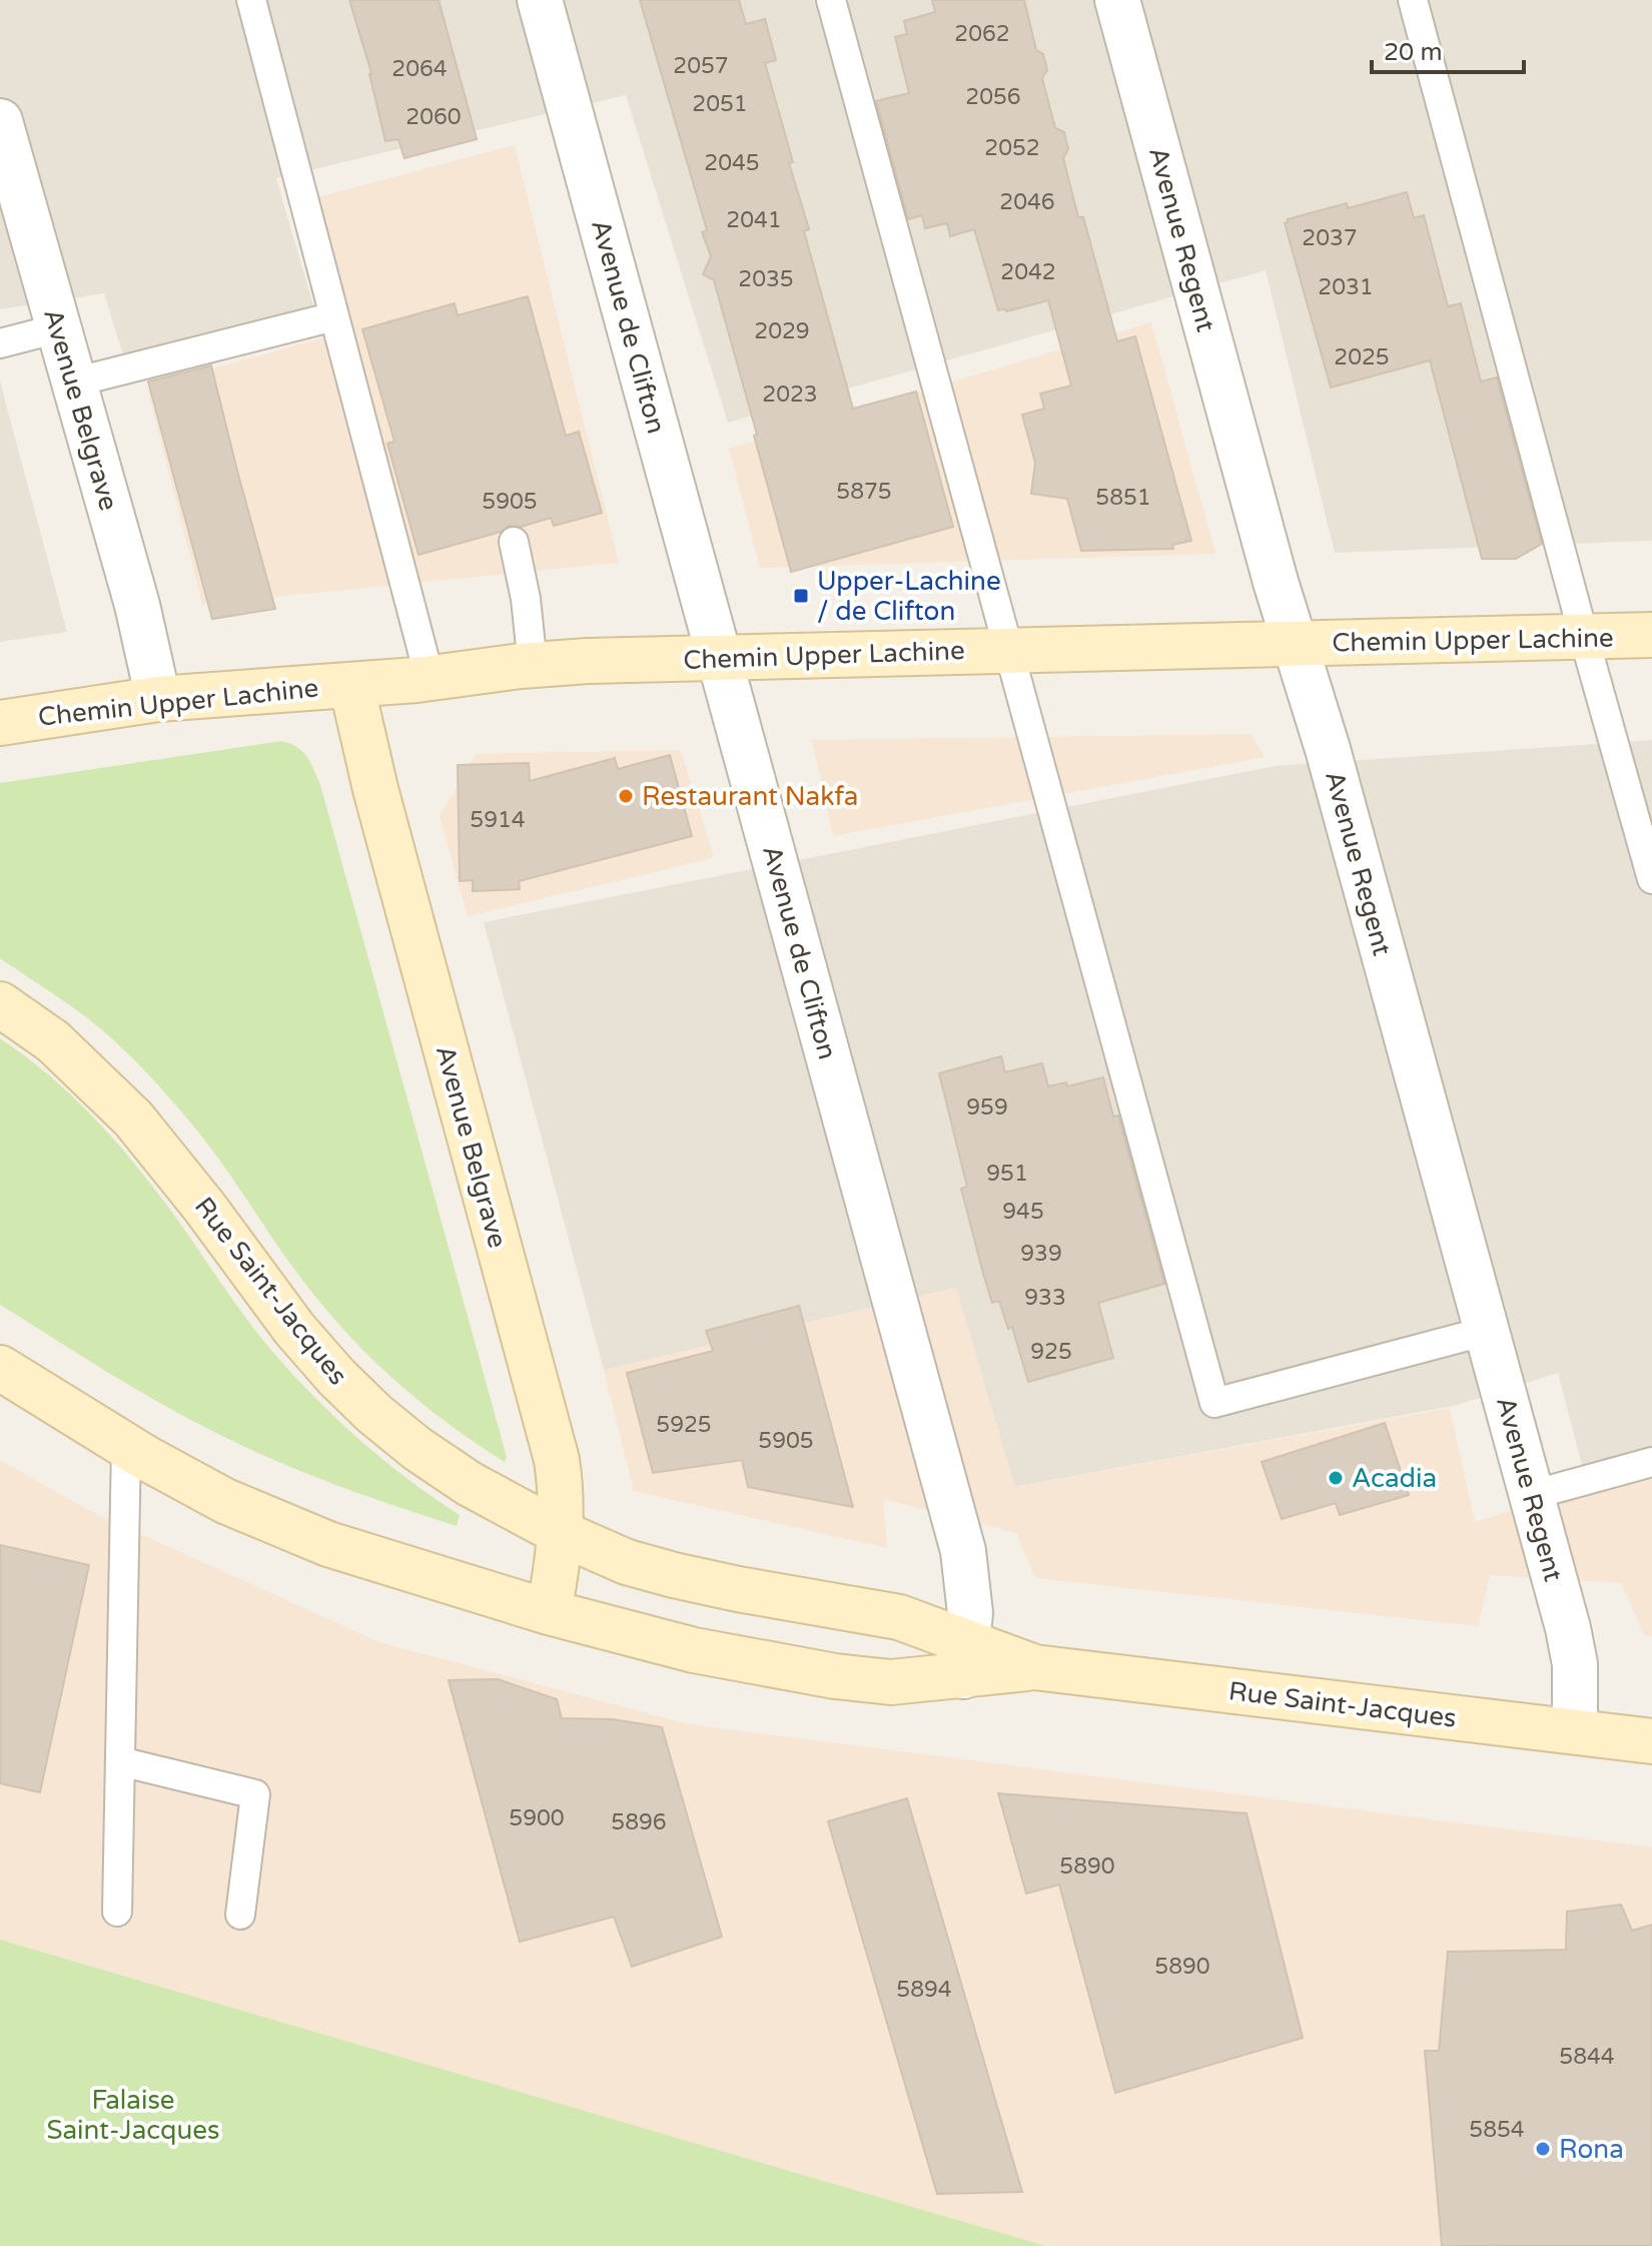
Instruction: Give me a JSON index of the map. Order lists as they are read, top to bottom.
{
  "streets": {
    "main road": ["Avenue Belgrave", "Chemin Upper Lachine", "Rue Saint-Jacques"],
    "street": ["Avenue Regent", "Avenue de Clifton"]
  },
  "crossings": [
    ["Avenue Regent", "Chemin Upper Lachine"],
    ["Avenue Regent", "Rue Saint-Jacques"],
    ["Avenue de Clifton", "Chemin Upper Lachine"],
    ["Avenue de Clifton", "Rue Saint-Jacques"],
    ["Avenue Belgrave", "Chemin Upper Lachine"],
    ["Avenue Belgrave", "Rue Saint-Jacques"]
  ],
  "parks": ["Falaise Saint-Jacques"],
  "places": {
    "transit": ["Upper-Lachine / de Clifton"],
    "other": ["Restaurant Nakfa", "Acadia", "Rona"]
  },
  "house_numbers": [
    "2062",
    "2057",
    "2064",
    "2056",
    "2051",
    "2060",
    "2052",
    "2045",
    "2046",
    "2041",
    "2037",
    "2042",
    "2035",
    "2031",
    "2029",
    "2025",
    "2023",
    "5875",
    "5851",
    "5905",
    "5914",
    "959",
    "951",
    "945",
    "939",
    "933",
    "925",
    "5925",
    "5905",
    "5900",
    "5896",
    "5890",
    "5890",
    "5894",
    "5844",
    "5854"
  ],
  "scale_bar": "20 m"
}
